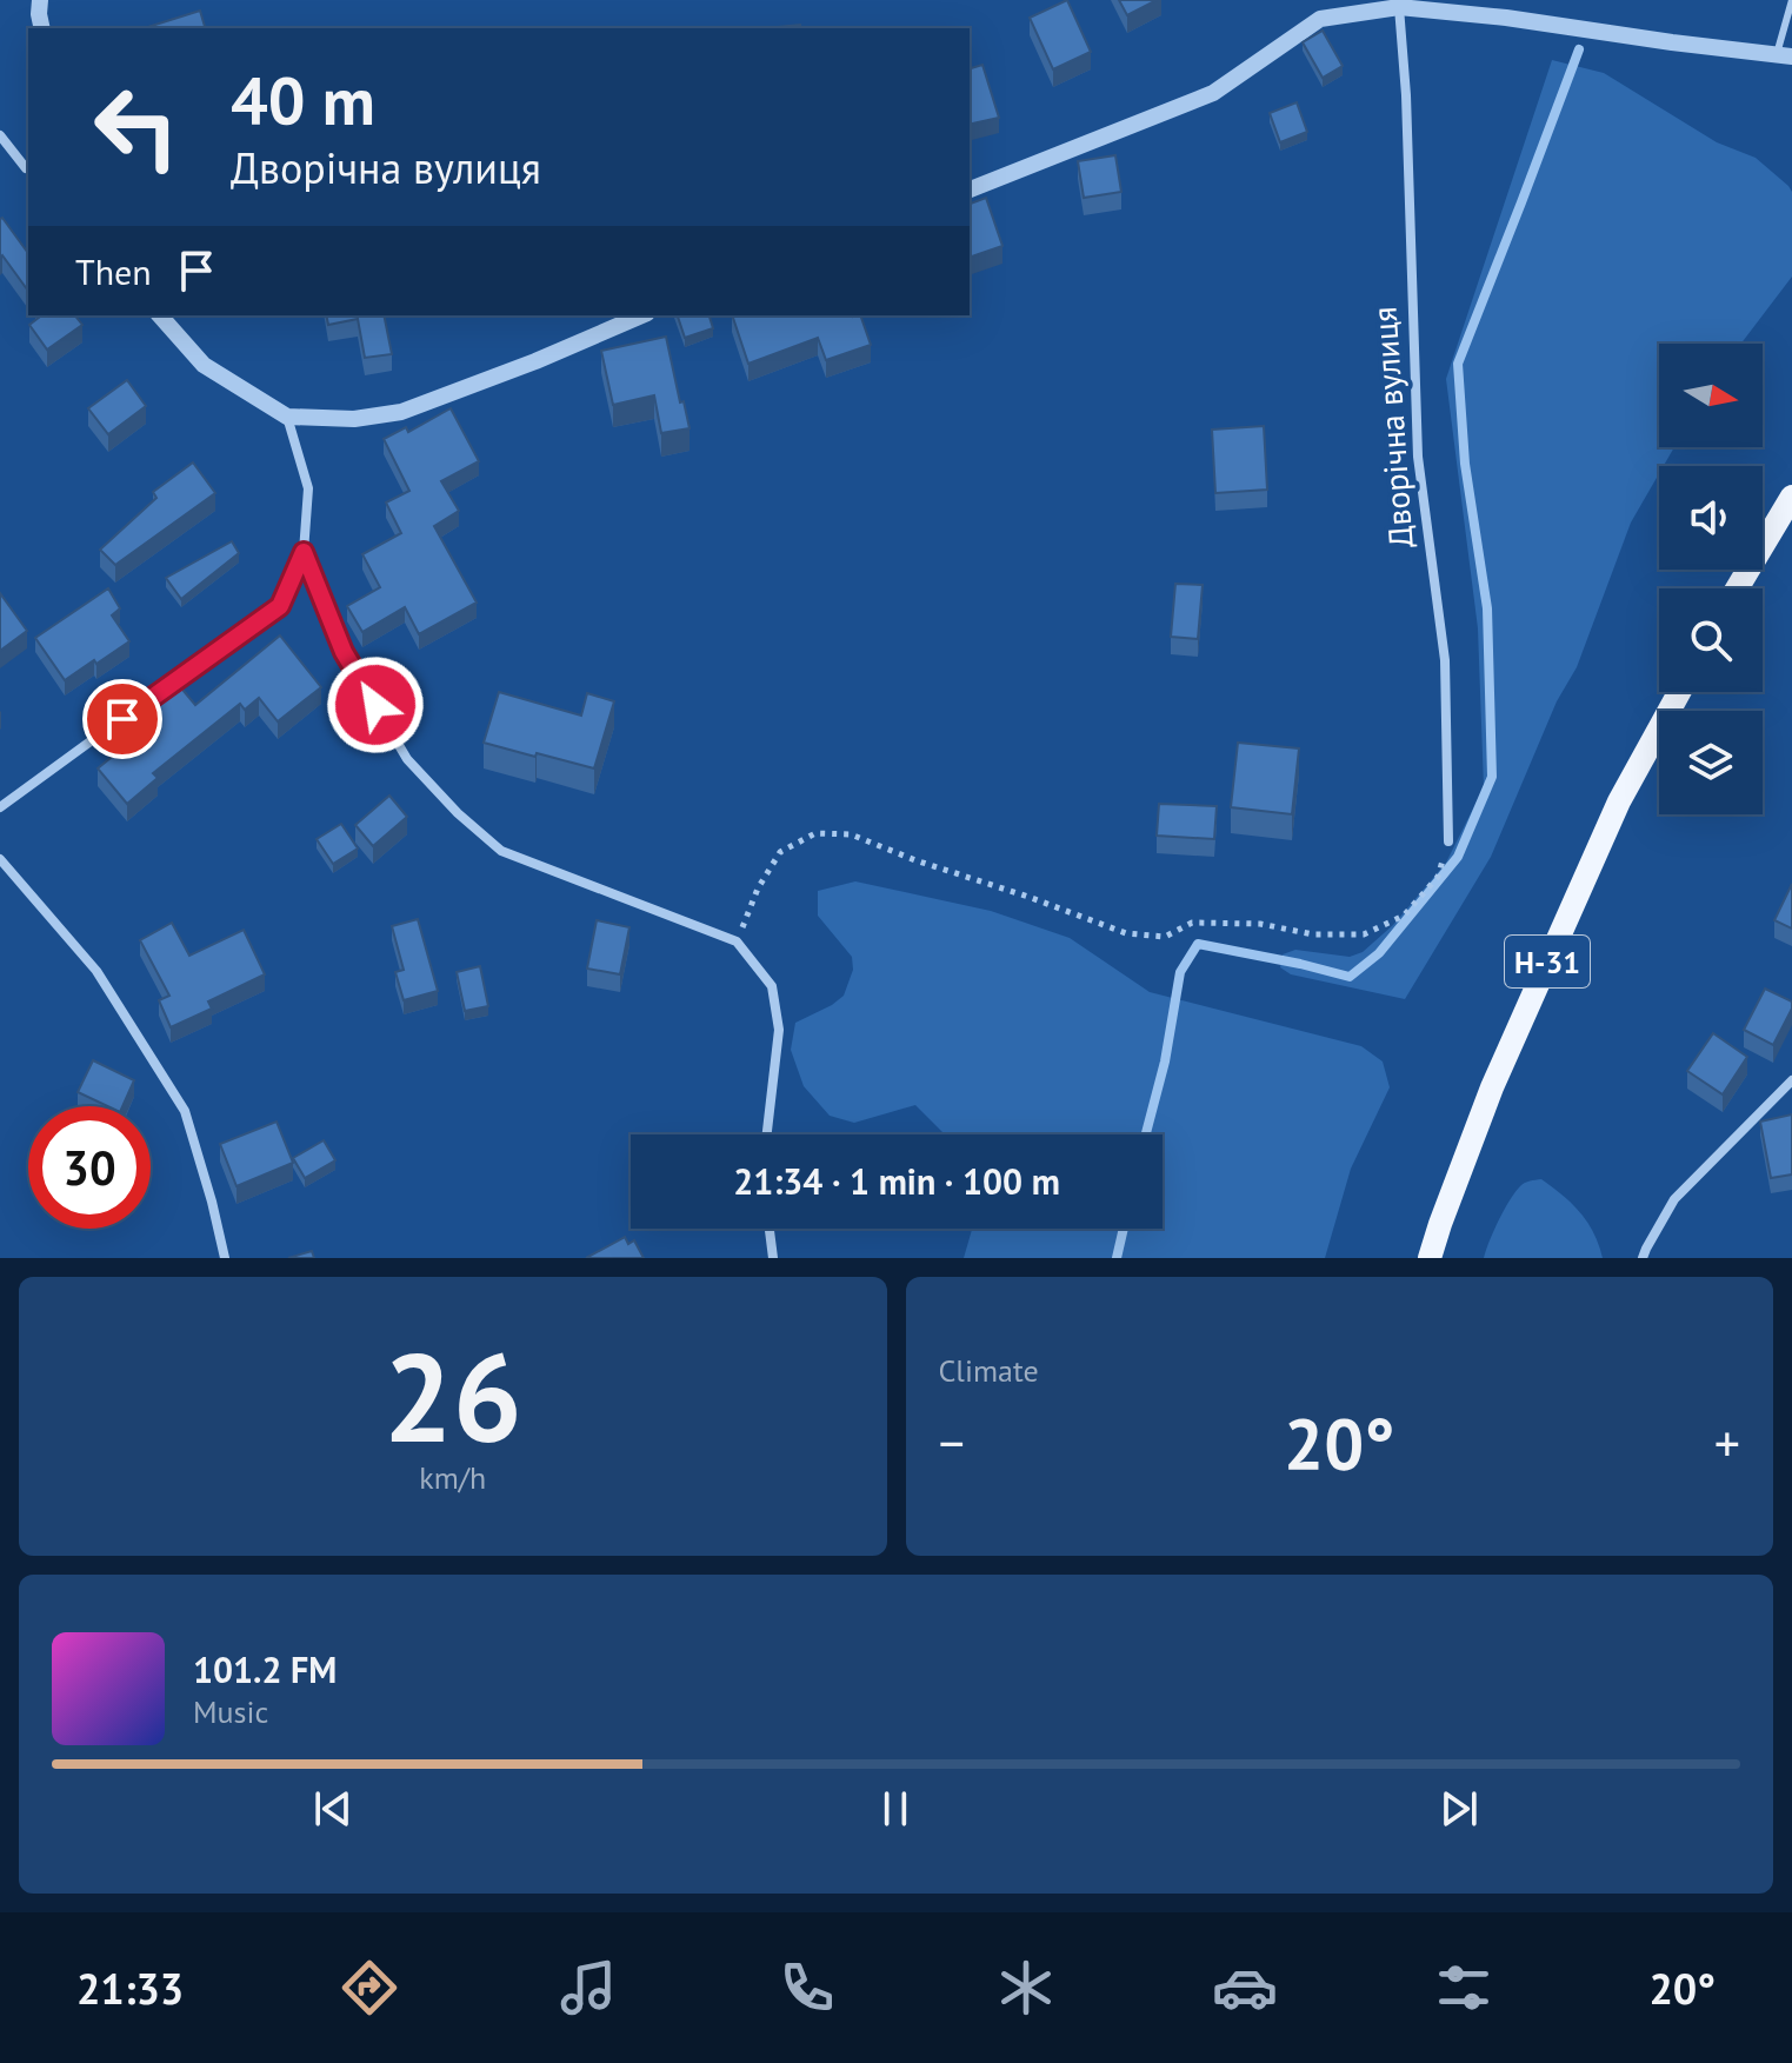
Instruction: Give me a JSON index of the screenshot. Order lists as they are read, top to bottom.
{
  "streets": {
    "main road": ["Н-31"],
    "street": ["Дворічна вулиця"]
  },
  "north": "right",
  "page": {
    "turn": ["40 m", "Дворічна вулиця"],
    "then": "Then",
    "limit": "30",
    "trip": "21:34 · 1 min · 100 m",
    "tile": [
      ["26", "km/h"],
      "Climate"
    ],
    "heat": ["−", "20°", "+"],
    "song": ["101.2 FM", "Music"],
    "tabs": ["21:33", "20°"]
  }
}
